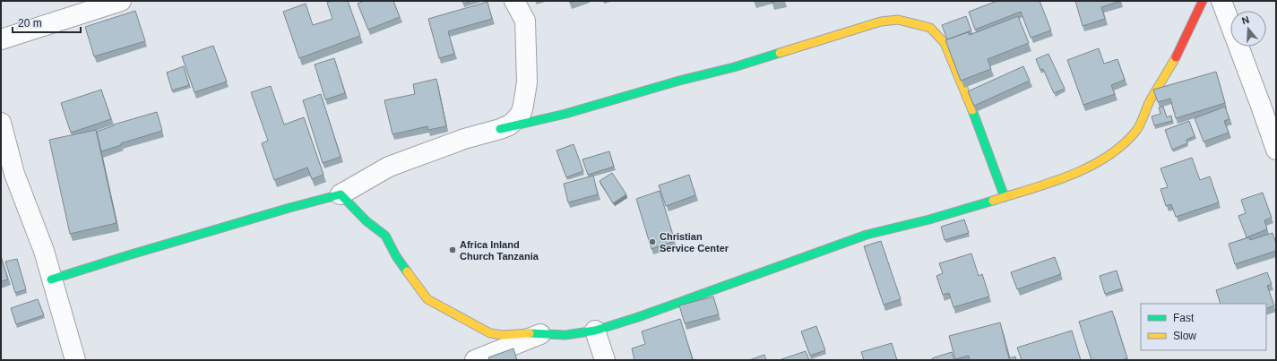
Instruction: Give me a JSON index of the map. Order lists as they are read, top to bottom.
{
  "places": ["Christian Service Center", "Africa Inland Church Tanzania"],
  "legend": ["Fast", "Slow"],
  "scale_bar": "20 m",
  "north": "top"
}
